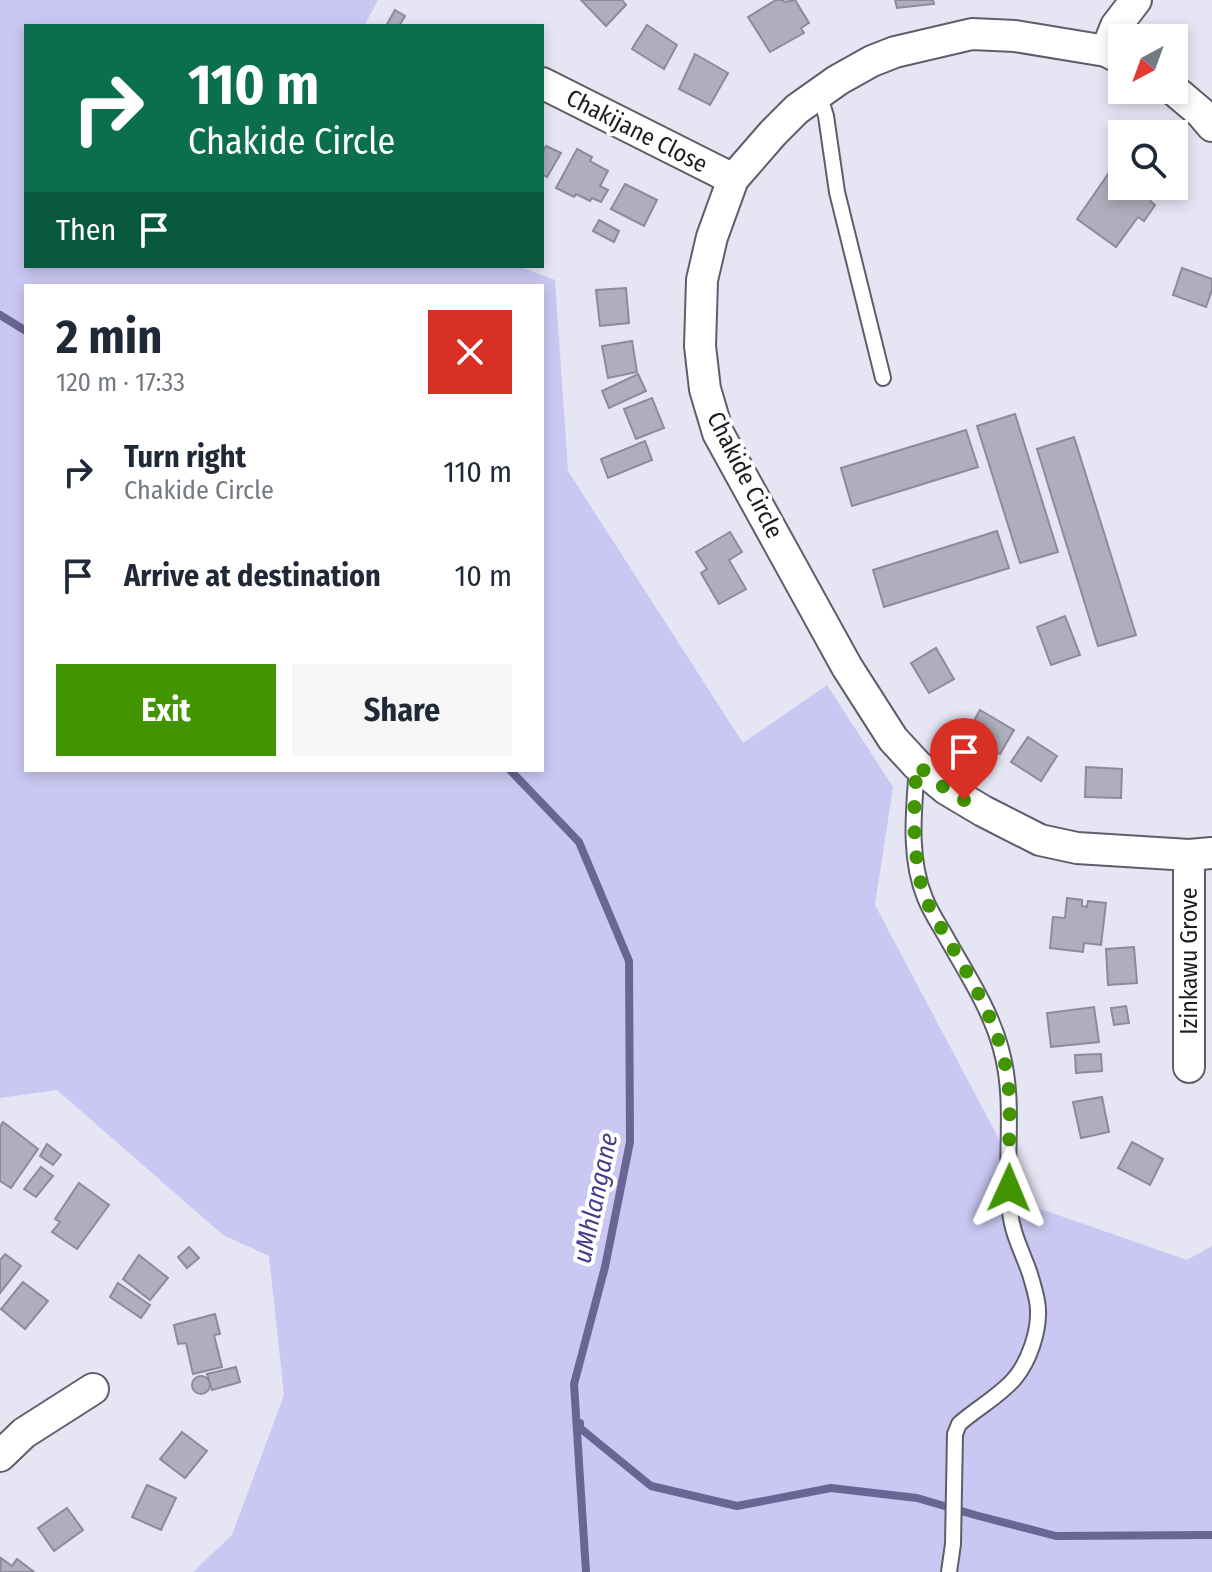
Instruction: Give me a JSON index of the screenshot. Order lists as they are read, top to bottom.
{
  "streets": {
    "street": ["Chakijane Close", "Chakide Circle", "Izinkawu Grove"]
  },
  "crossings": [
    ["Chakijane Close", "Chakide Circle"],
    ["Chakide Circle", "Izinkawu Grove"]
  ],
  "water": ["uMhlangane"],
  "north": "bottom left",
  "page": {
    "turn": ["110 m", "Chakide Circle"],
    "then": "Then",
    "heading": ["2 min", "120 m · 17:33"],
    "list": [
      {
        "name": "Turn right",
        "note": "Chakide Circle",
        "value": "110 m"
      },
      {
        "name": "Arrive at destination",
        "value": "10 m"
      }
    ],
    "buttons": ["Exit", "Share"]
  }
}
